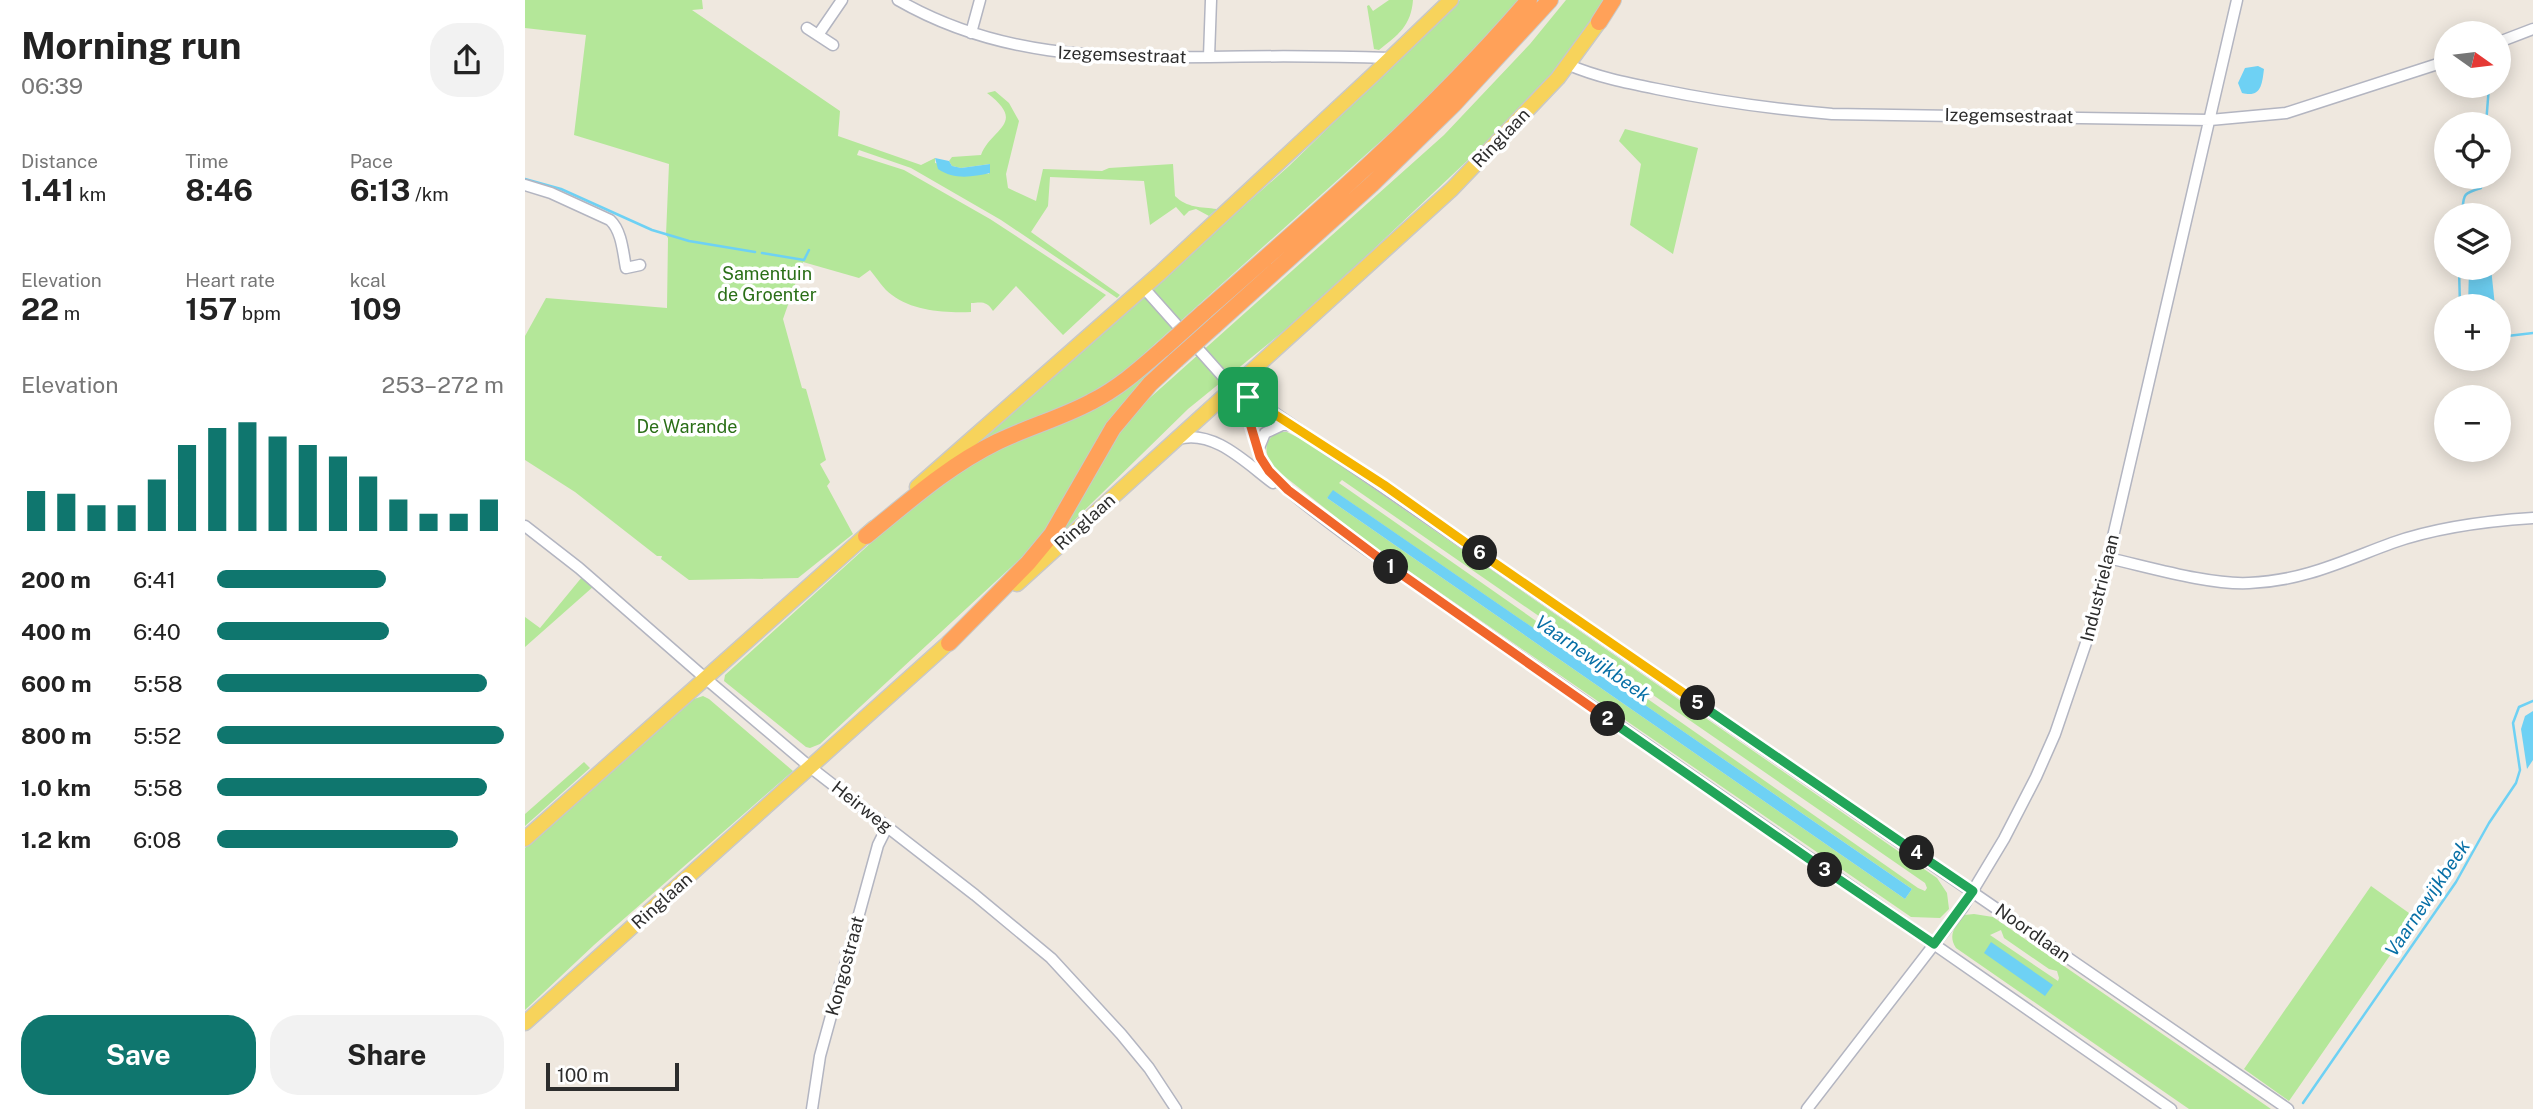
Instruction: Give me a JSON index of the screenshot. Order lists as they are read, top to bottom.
{
  "streets": {
    "main road": ["Ringlaan"],
    "street": [
      "Izegemsestraat",
      "Industrielaan",
      "Heirweg",
      "Noordlaan",
      "Kongostraat"
    ]
  },
  "crossings": [
    ["Izegemsestraat", "Ringlaan"],
    ["Izegemsestraat", "Industrielaan"],
    ["Ringlaan", "Heirweg"],
    ["Ringlaan", "Noordlaan"],
    ["Industrielaan", "Noordlaan"],
    ["Heirweg", "Kongostraat"]
  ],
  "water": ["Vaarnewijkbeek"],
  "parks": ["Samentuin de Groenter", "De Warande"],
  "scale_bar": "100 m",
  "north": "right",
  "page": {
    "heading": ["Morning run", "06:39"],
    "map_buttons": ["+", "−"],
    "stats": [
      ["Distance", "1.41 km"],
      ["Time", "8:46"],
      ["Pace", "6:13 /km"],
      ["Elevation", "22 m"],
      ["Heart rate", "157 bpm"],
      ["kcal", "109"]
    ],
    "chart": ["Elevation", "253–272 m"],
    "pins": [
      "6",
      "1",
      "5",
      "2",
      "4",
      "3"
    ],
    "list": [
      {
        "name": "200 m",
        "note": "6:41"
      },
      {
        "name": "400 m",
        "note": "6:40"
      },
      {
        "name": "600 m",
        "note": "5:58"
      },
      {
        "name": "800 m",
        "note": "5:52"
      },
      {
        "name": "1.0 km",
        "note": "5:58"
      },
      {
        "name": "1.2 km",
        "note": "6:08"
      }
    ],
    "buttons": ["Save", "Share"],
    "scale": "100 m"
  }
}
